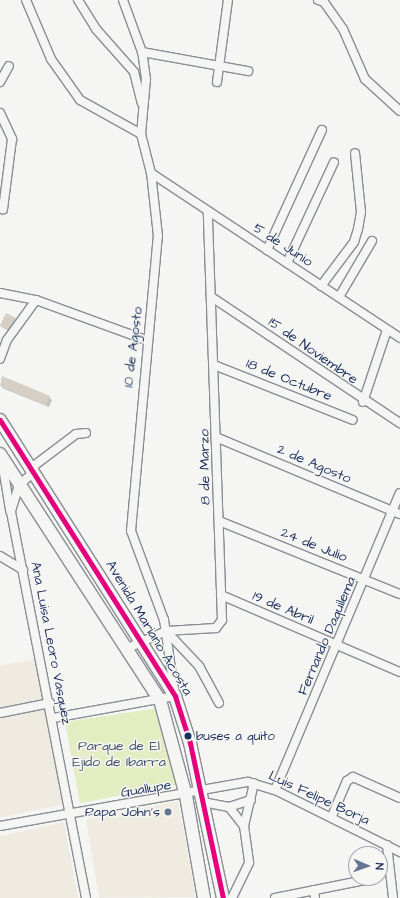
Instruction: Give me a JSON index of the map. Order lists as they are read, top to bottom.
{
  "streets": {
    "highway": ["Avenida Mariano Acosta"],
    "street": [
      "5 de Junio",
      "10 de Agosto",
      "15 de Noviembre",
      "18 de Octubre",
      "2 de Agosto",
      "8 de Marzo",
      "24 de Julio",
      "19 de Abril",
      "Fernando Daquilema",
      "Ana Luisa Leoro Vasquez",
      "Guallupe",
      "Luis Felipe Borja"
    ]
  },
  "crossings": [
    ["5 de Junio", "10 de Agosto"],
    ["5 de Junio", "8 de Marzo"],
    ["10 de Agosto", "8 de Marzo"],
    ["10 de Agosto", "Avenida Mariano Acosta"],
    ["15 de Noviembre", "8 de Marzo"],
    ["18 de Octubre", "8 de Marzo"],
    ["2 de Agosto", "8 de Marzo"],
    ["2 de Agosto", "Fernando Daquilema"],
    ["8 de Marzo", "24 de Julio"],
    ["8 de Marzo", "19 de Abril"],
    ["8 de Marzo", "Avenida Mariano Acosta"],
    ["24 de Julio", "Fernando Daquilema"],
    ["19 de Abril", "Fernando Daquilema"],
    ["Avenida Mariano Acosta", "Ana Luisa Leoro Vasquez"],
    ["Avenida Mariano Acosta", "Guallupe"],
    ["Avenida Mariano Acosta", "Luis Felipe Borja"],
    ["Fernando Daquilema", "Luis Felipe Borja"],
    ["Ana Luisa Leoro Vasquez", "Guallupe"],
    ["Guallupe", "Luis Felipe Borja"]
  ],
  "parks": ["Parque de El Ejido de Ibarra"],
  "places": ["buses a quito", "Papa John's"],
  "north": "right"
}
